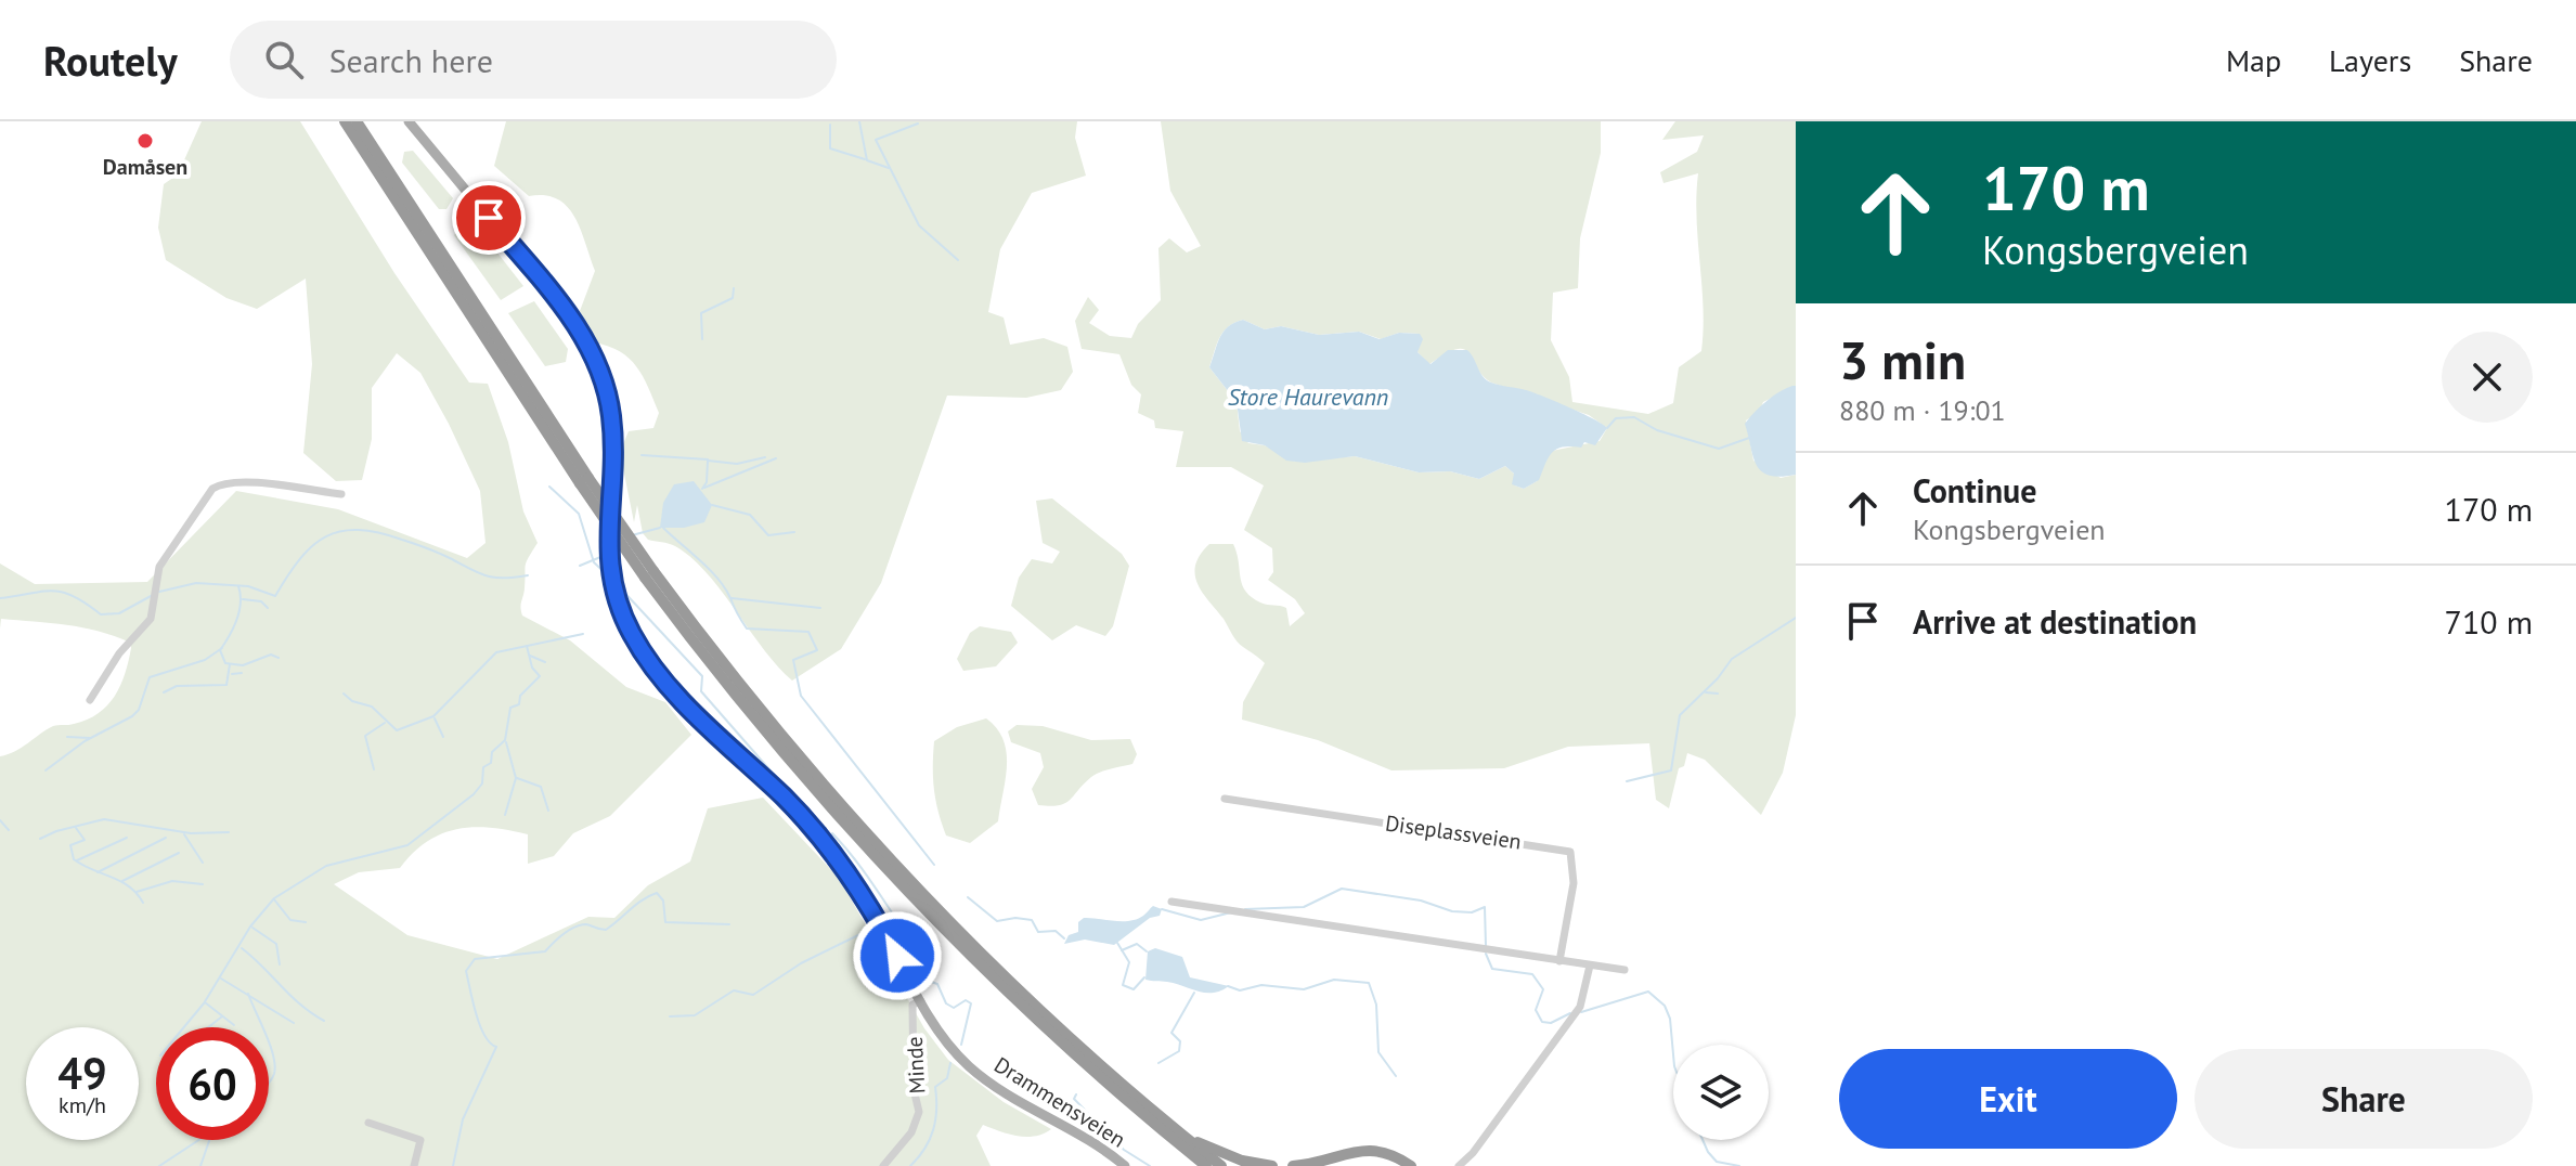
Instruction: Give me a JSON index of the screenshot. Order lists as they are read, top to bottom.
{
  "streets": {
    "main road": ["Drammensveien"],
    "street": ["Diseplassveien", "Minde"]
  },
  "crossings": [
    ["Minde", "Drammensveien"]
  ],
  "water": ["Store Haurevann"],
  "places": ["Damåsen"],
  "page": {
    "header": "Routely",
    "search": "Search here",
    "nav": ["Map", "Layers", "Share"],
    "turn": ["170 m", "Kongsbergveien"],
    "heading": ["3 min", "880 m · 19:01"],
    "list": [
      {
        "name": "Continue",
        "note": "Kongsbergveien",
        "value": "170 m"
      },
      {
        "name": "Arrive at destination",
        "value": "710 m"
      }
    ],
    "speed": "49 km/h",
    "limit": "60",
    "buttons": ["Exit", "Share"]
  }
}
